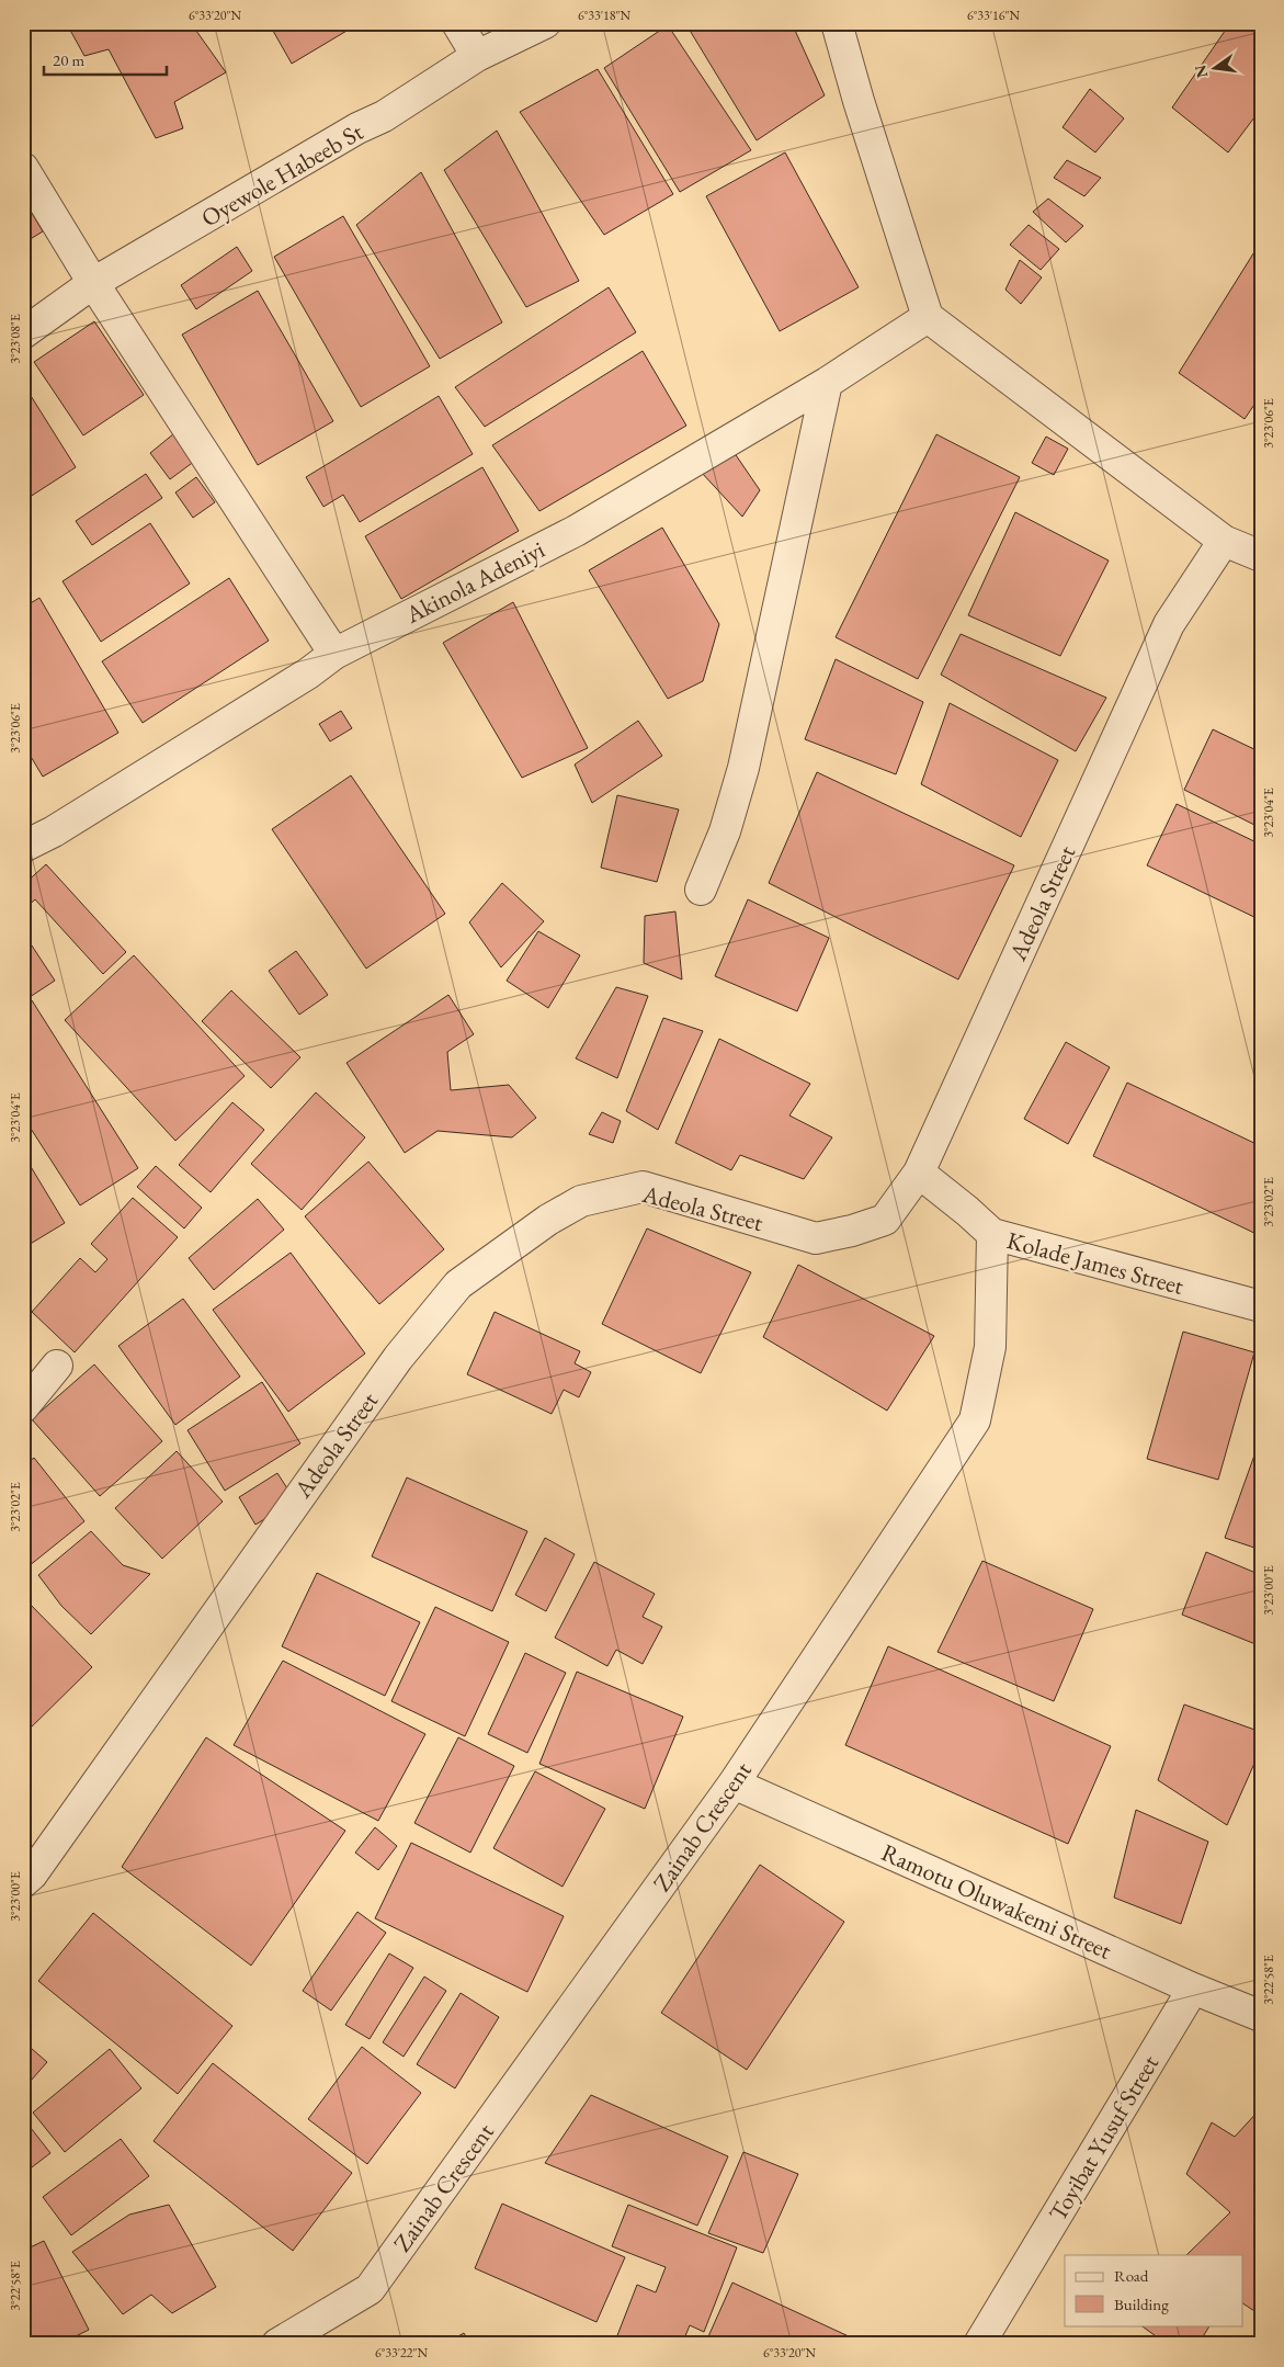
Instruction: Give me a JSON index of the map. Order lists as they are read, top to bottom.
{
  "streets": {
    "street": [
      "Oyewole Habeeb St",
      "Akinola Adeniyi",
      "Adeola Street",
      "Kolade James Street",
      "Zainab Crescent",
      "Ramotu Oluwakemi Street",
      "Toyibat Yusuf Street"
    ]
  },
  "crossings": [
    ["Adeola Street", "Kolade James Street"],
    ["Kolade James Street", "Zainab Crescent"],
    ["Zainab Crescent", "Ramotu Oluwakemi Street"],
    ["Ramotu Oluwakemi Street", "Toyibat Yusuf Street"]
  ],
  "legend": ["Road", "Building"],
  "scale_bar": "20 m",
  "north": "left",
  "coordinates": [
    "6°33'20\"N",
    "6°33'18\"N",
    "6°33'16\"N",
    "3°23'08\"E",
    "3°23'06\"E",
    "3°23'04\"E",
    "3°23'02\"E",
    "3°23'00\"E",
    "3°22'58\"E",
    "6°33'22\"N"
  ]
}
